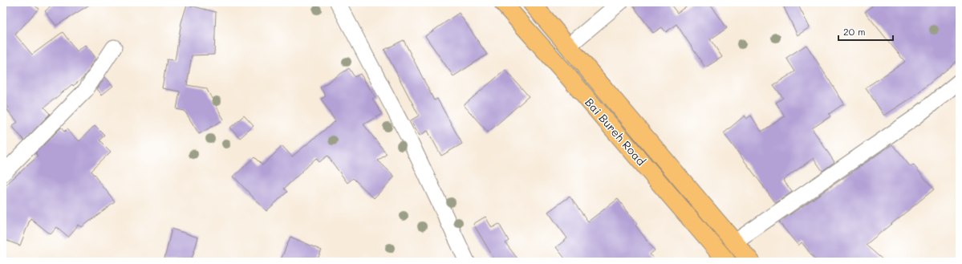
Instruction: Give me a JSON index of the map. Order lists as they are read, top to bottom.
{
  "streets": {
    "highway": ["Bai Bureh Road"]
  },
  "scale_bar": "20 m"
}
